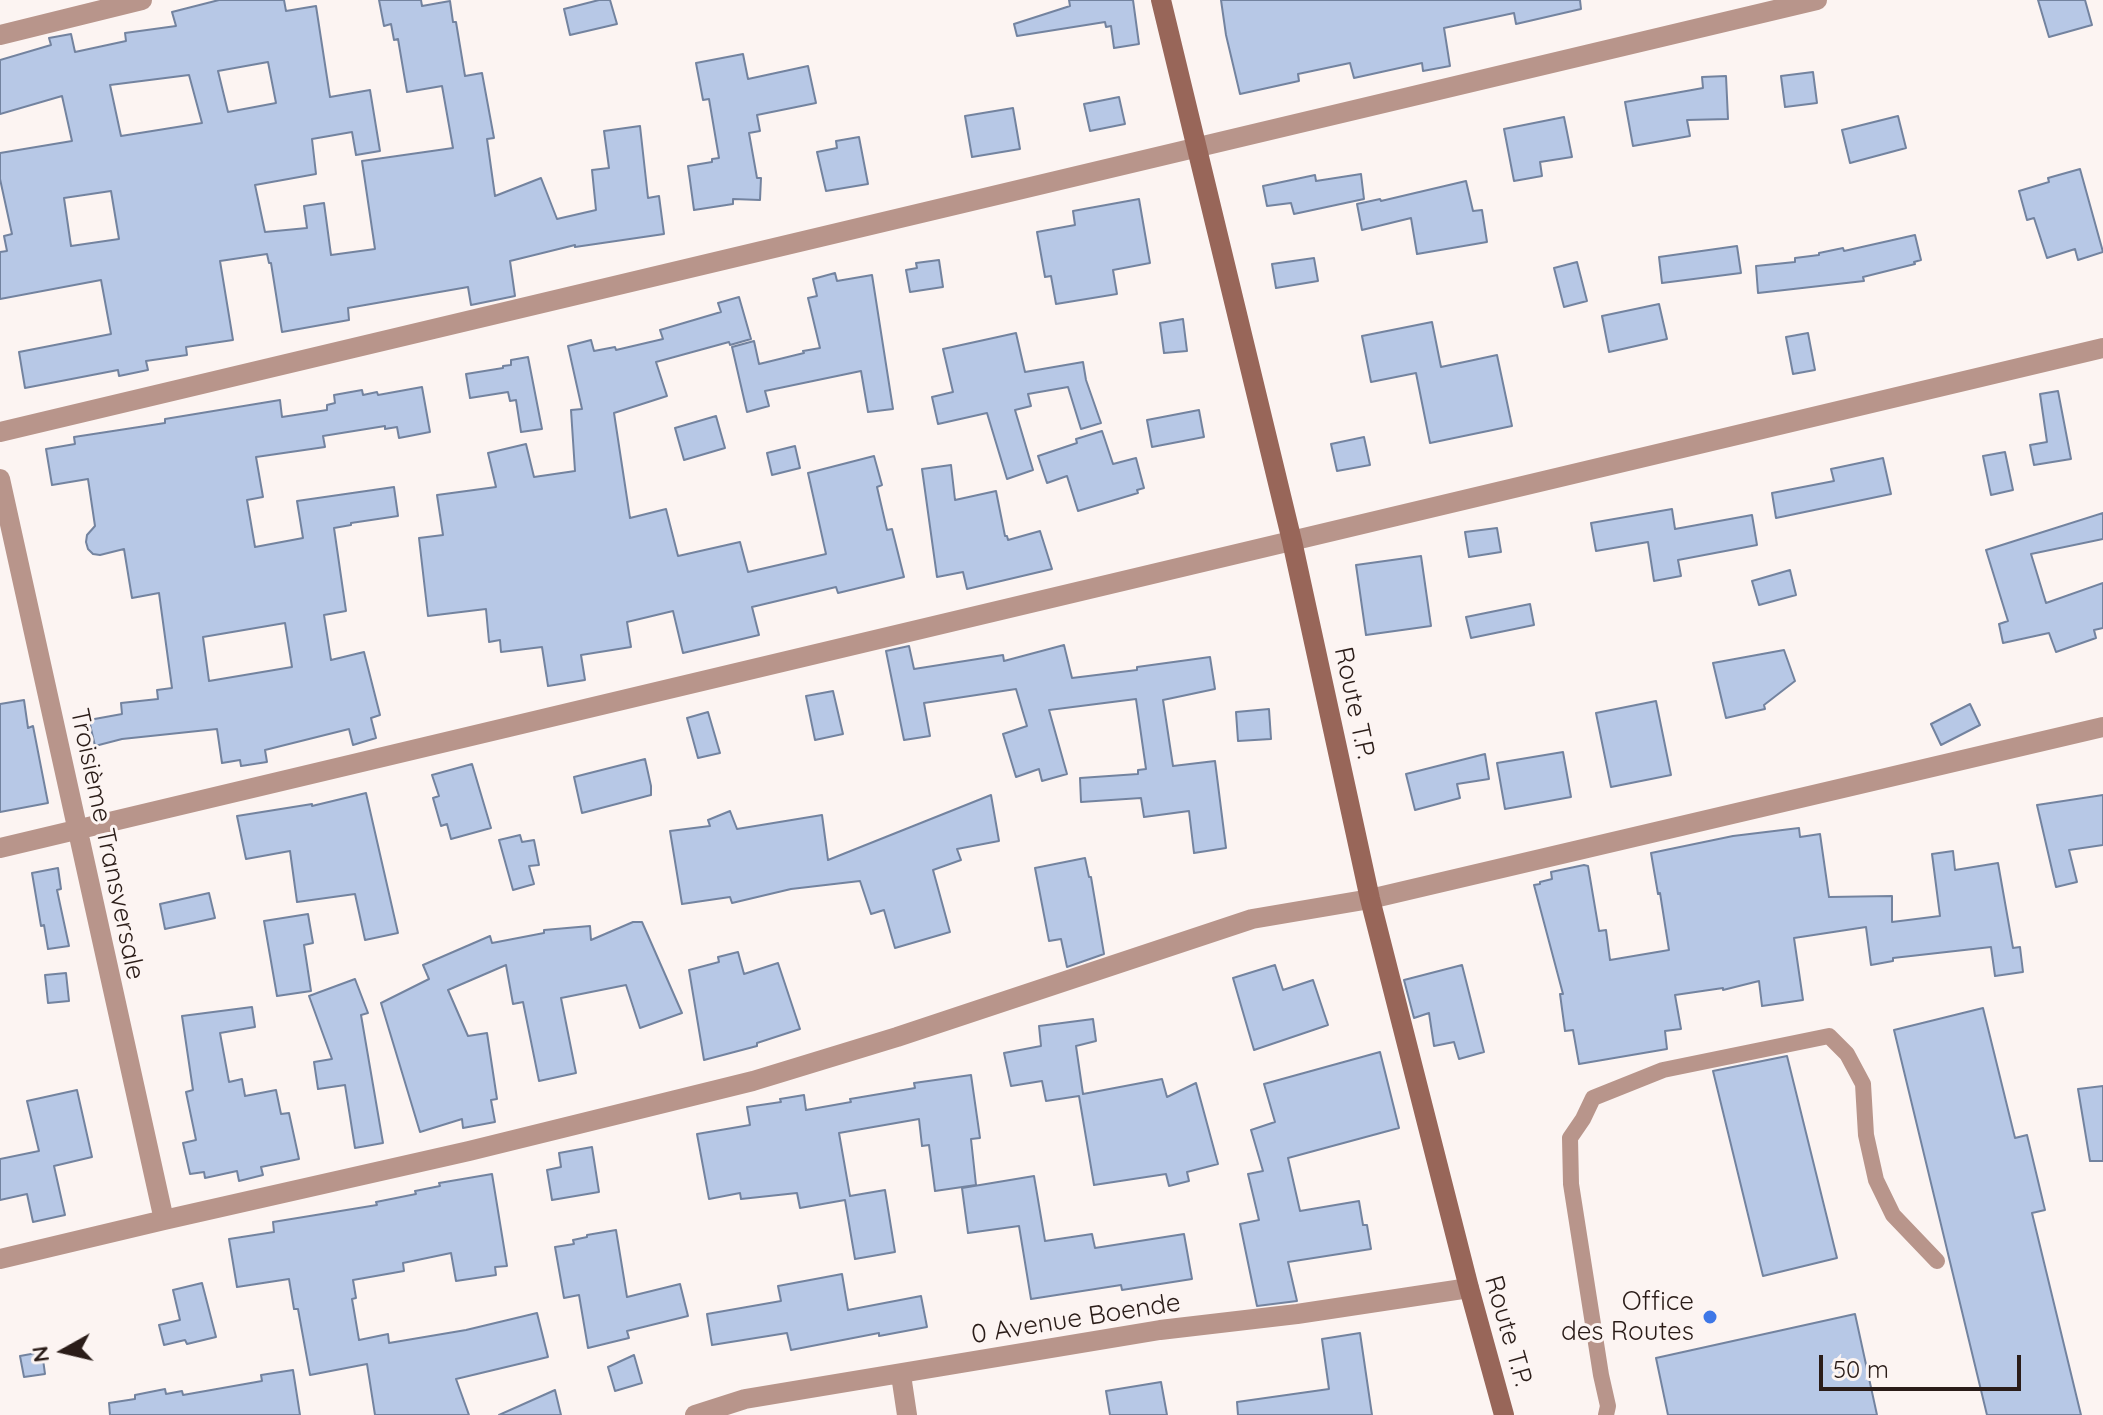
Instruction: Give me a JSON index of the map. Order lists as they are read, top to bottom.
{
  "streets": {
    "street": ["Route T.P.", "Troisième Transversale", "0 Avenue Boende"]
  },
  "crossings": [
    ["Route T.P.", "0 Avenue Boende"]
  ],
  "places": ["Office des Routes"],
  "scale_bar": "50 m",
  "north": "left"
}
